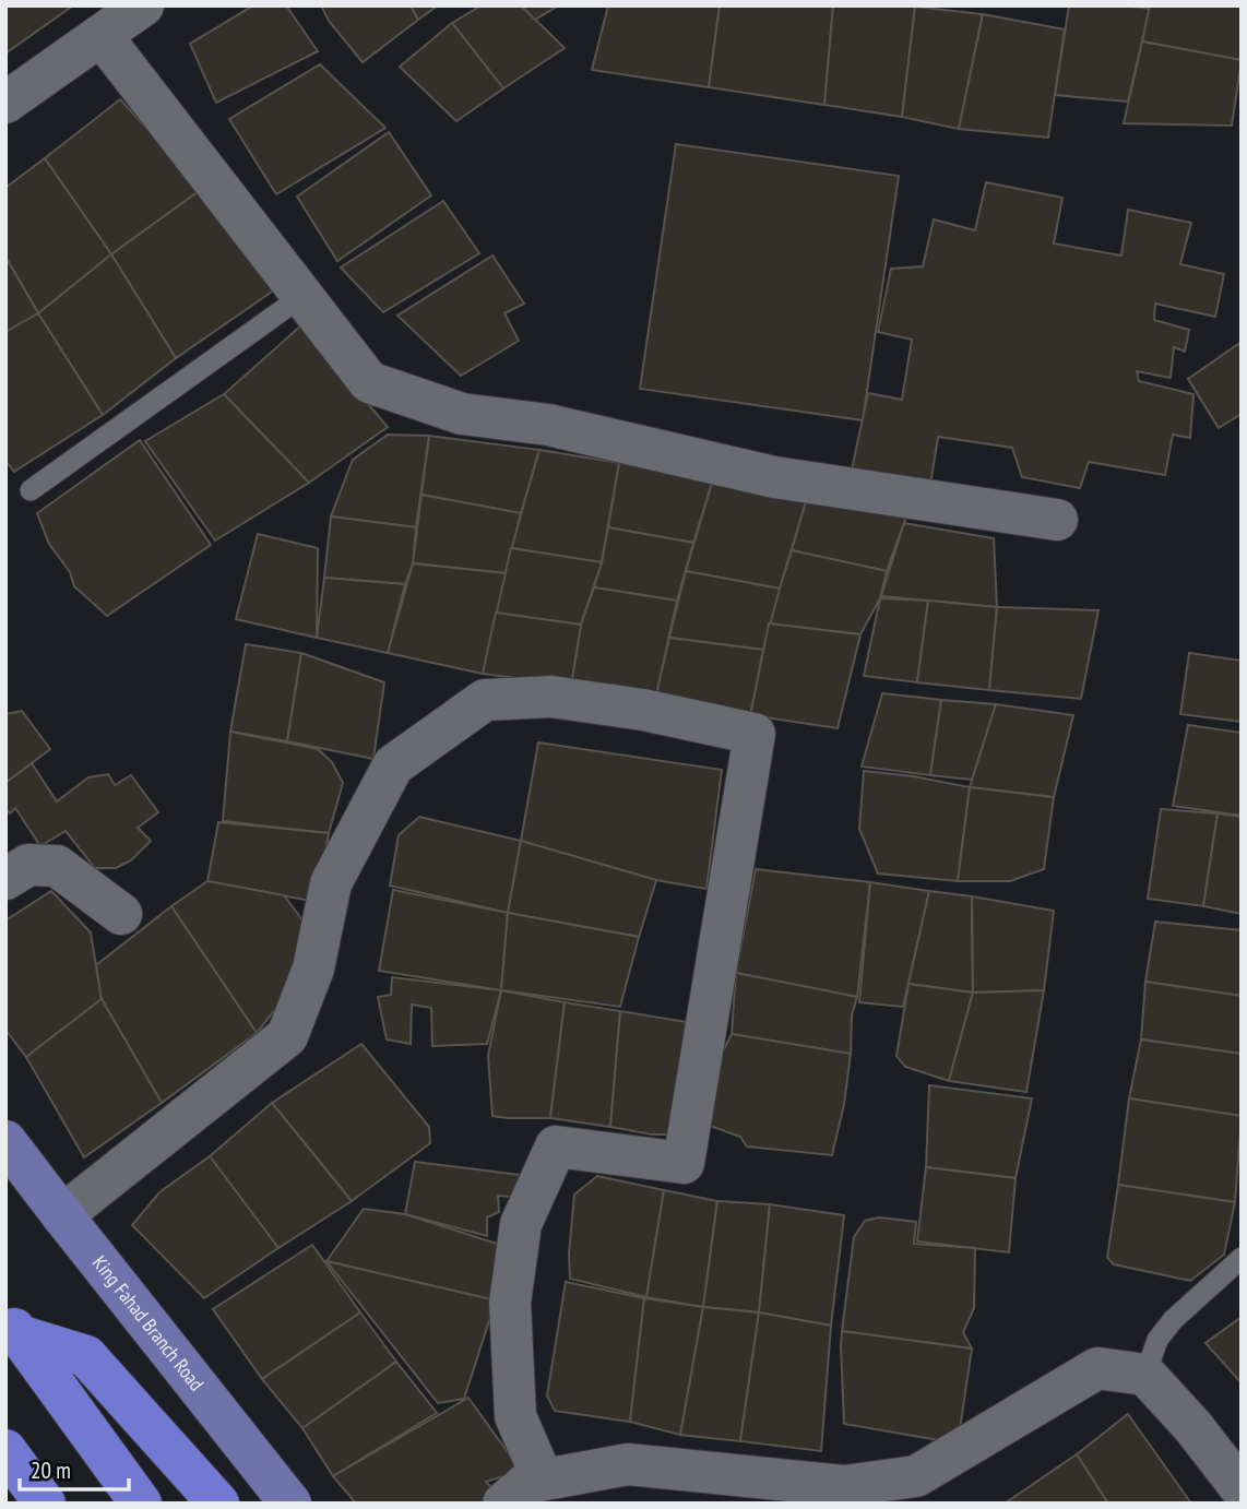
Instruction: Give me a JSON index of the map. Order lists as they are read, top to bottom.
{
  "streets": {
    "main road": ["King Fahad Branch Road"]
  },
  "scale_bar": "20 m"
}
